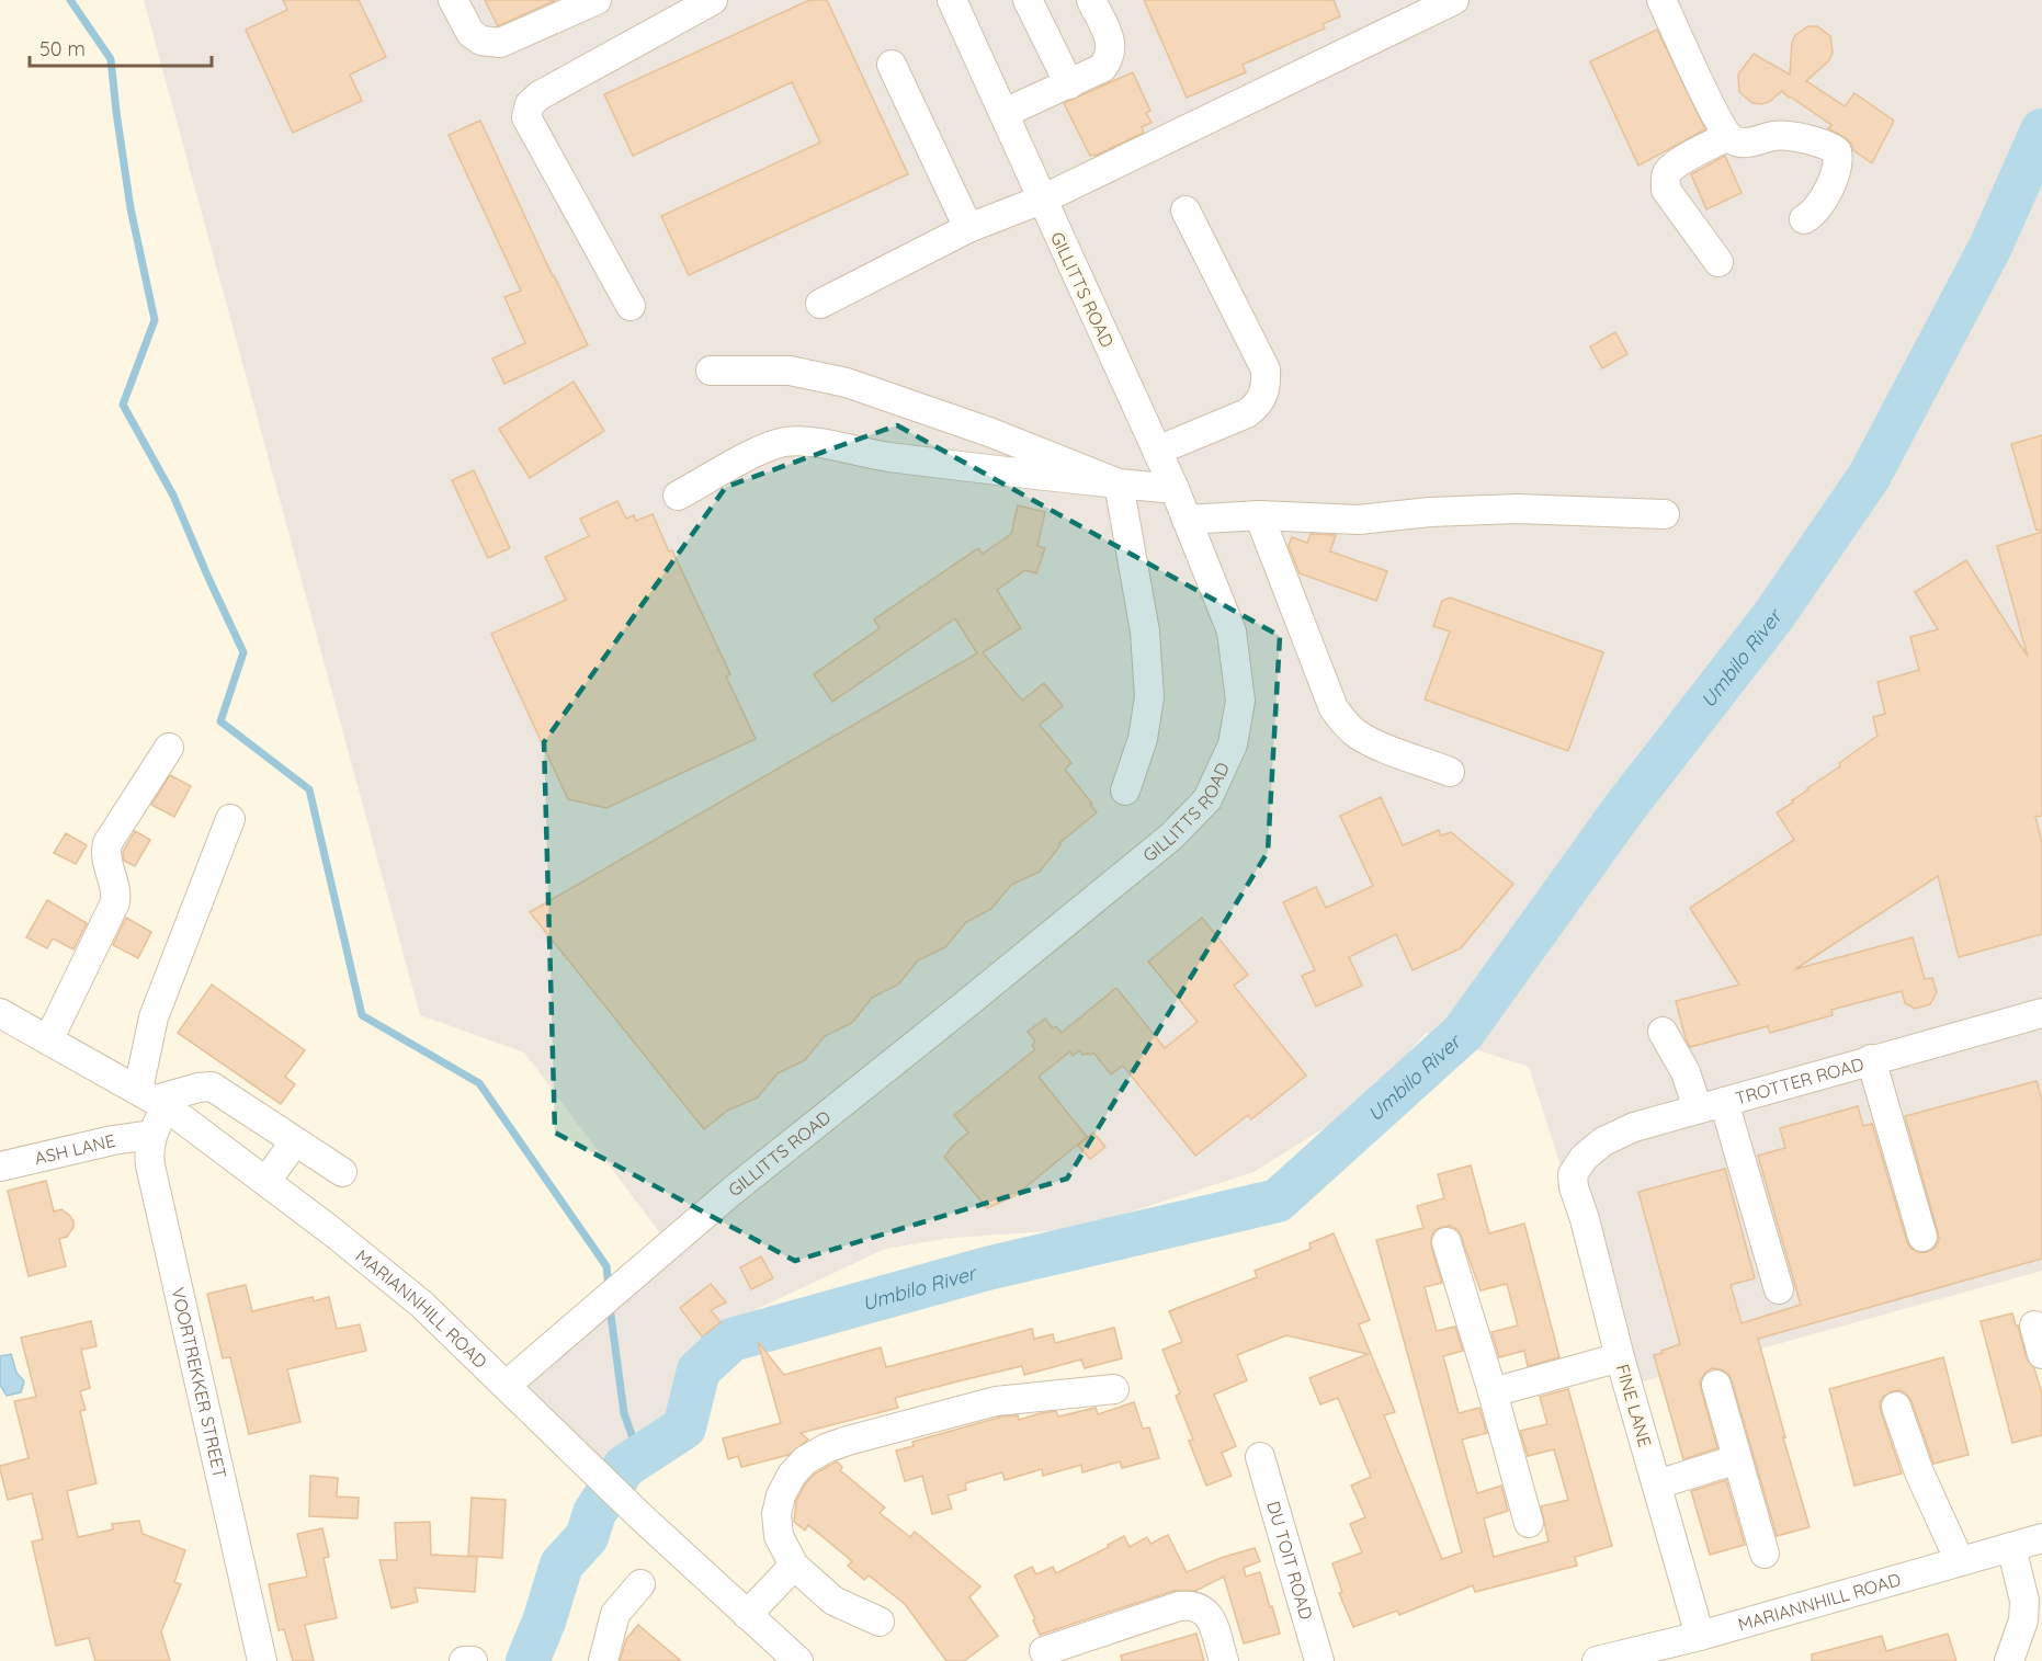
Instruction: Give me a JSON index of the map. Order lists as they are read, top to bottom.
{
  "streets": {
    "street": [
      "GILLITTS ROAD",
      "TROTTER ROAD",
      "ASH LANE",
      "MARIANNHILL ROAD",
      "VOORTREKKER STREET",
      "FINE LANE",
      "DU TOIT ROAD"
    ]
  },
  "crossings": [
    ["GILLITTS ROAD", "MARIANNHILL ROAD"],
    ["TROTTER ROAD", "FINE LANE"],
    ["ASH LANE", "VOORTREKKER STREET"],
    ["MARIANNHILL ROAD", "VOORTREKKER STREET"],
    ["MARIANNHILL ROAD", "FINE LANE"]
  ],
  "water": ["Umbilo River"],
  "scale_bar": "50 m"
}
